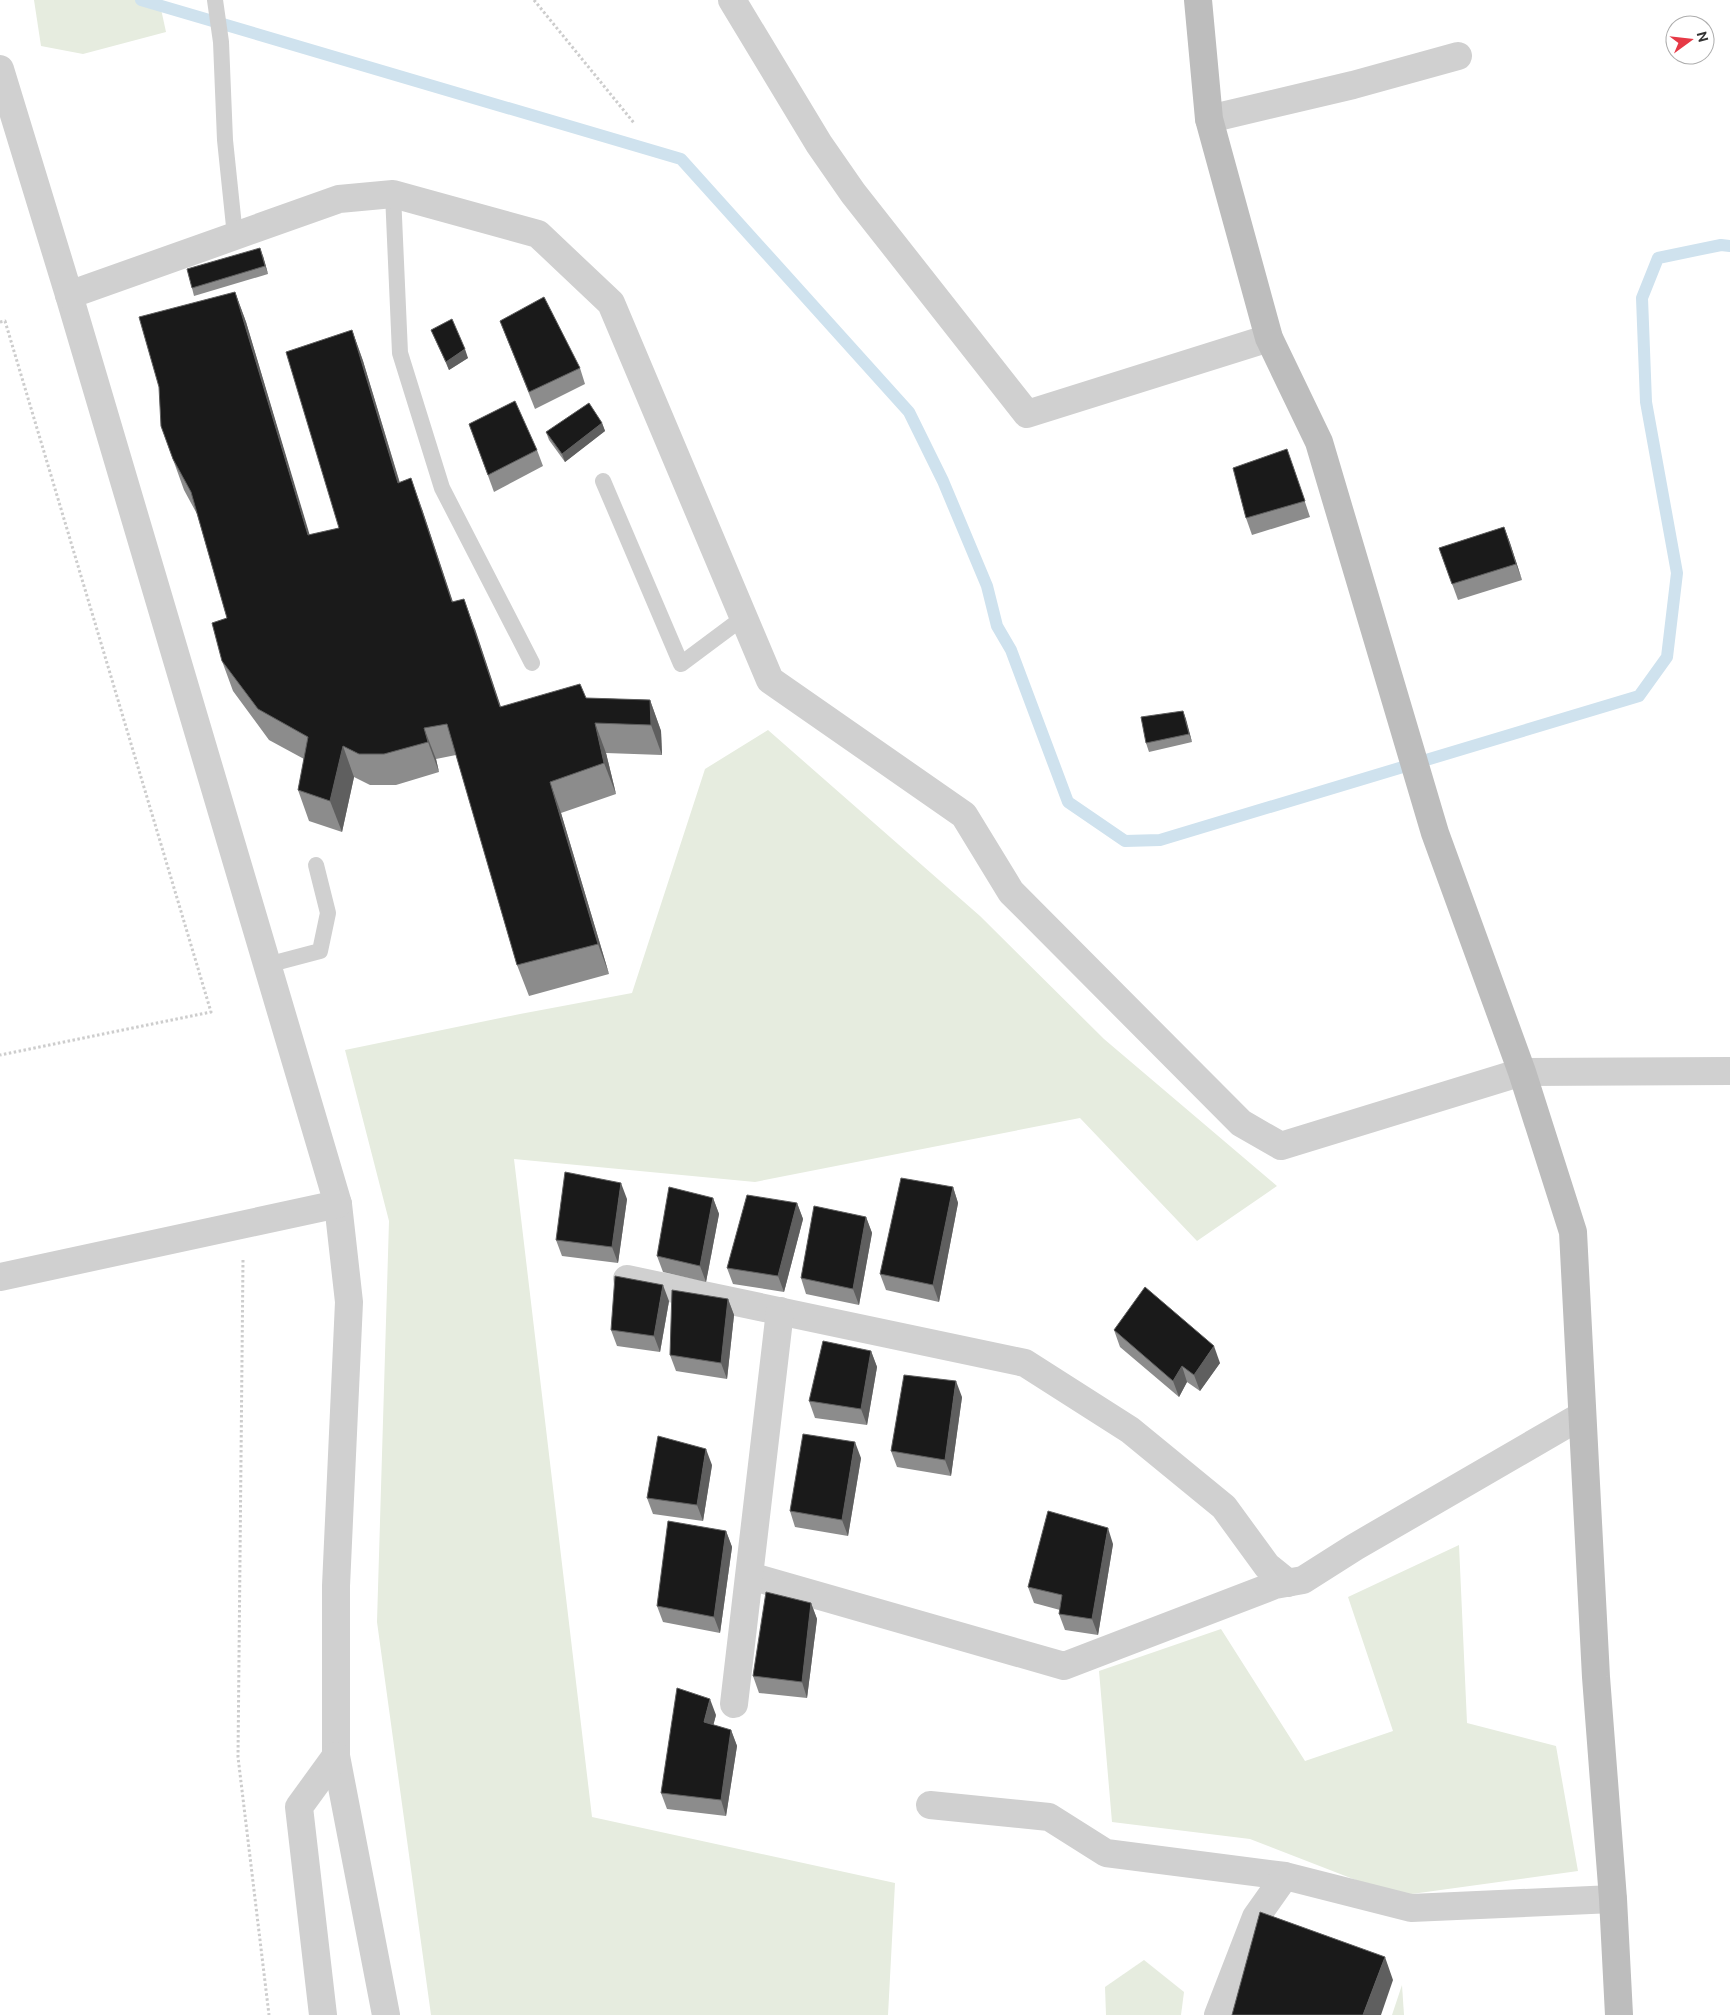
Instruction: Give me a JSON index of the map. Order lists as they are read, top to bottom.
{
  "north": "right"
}
